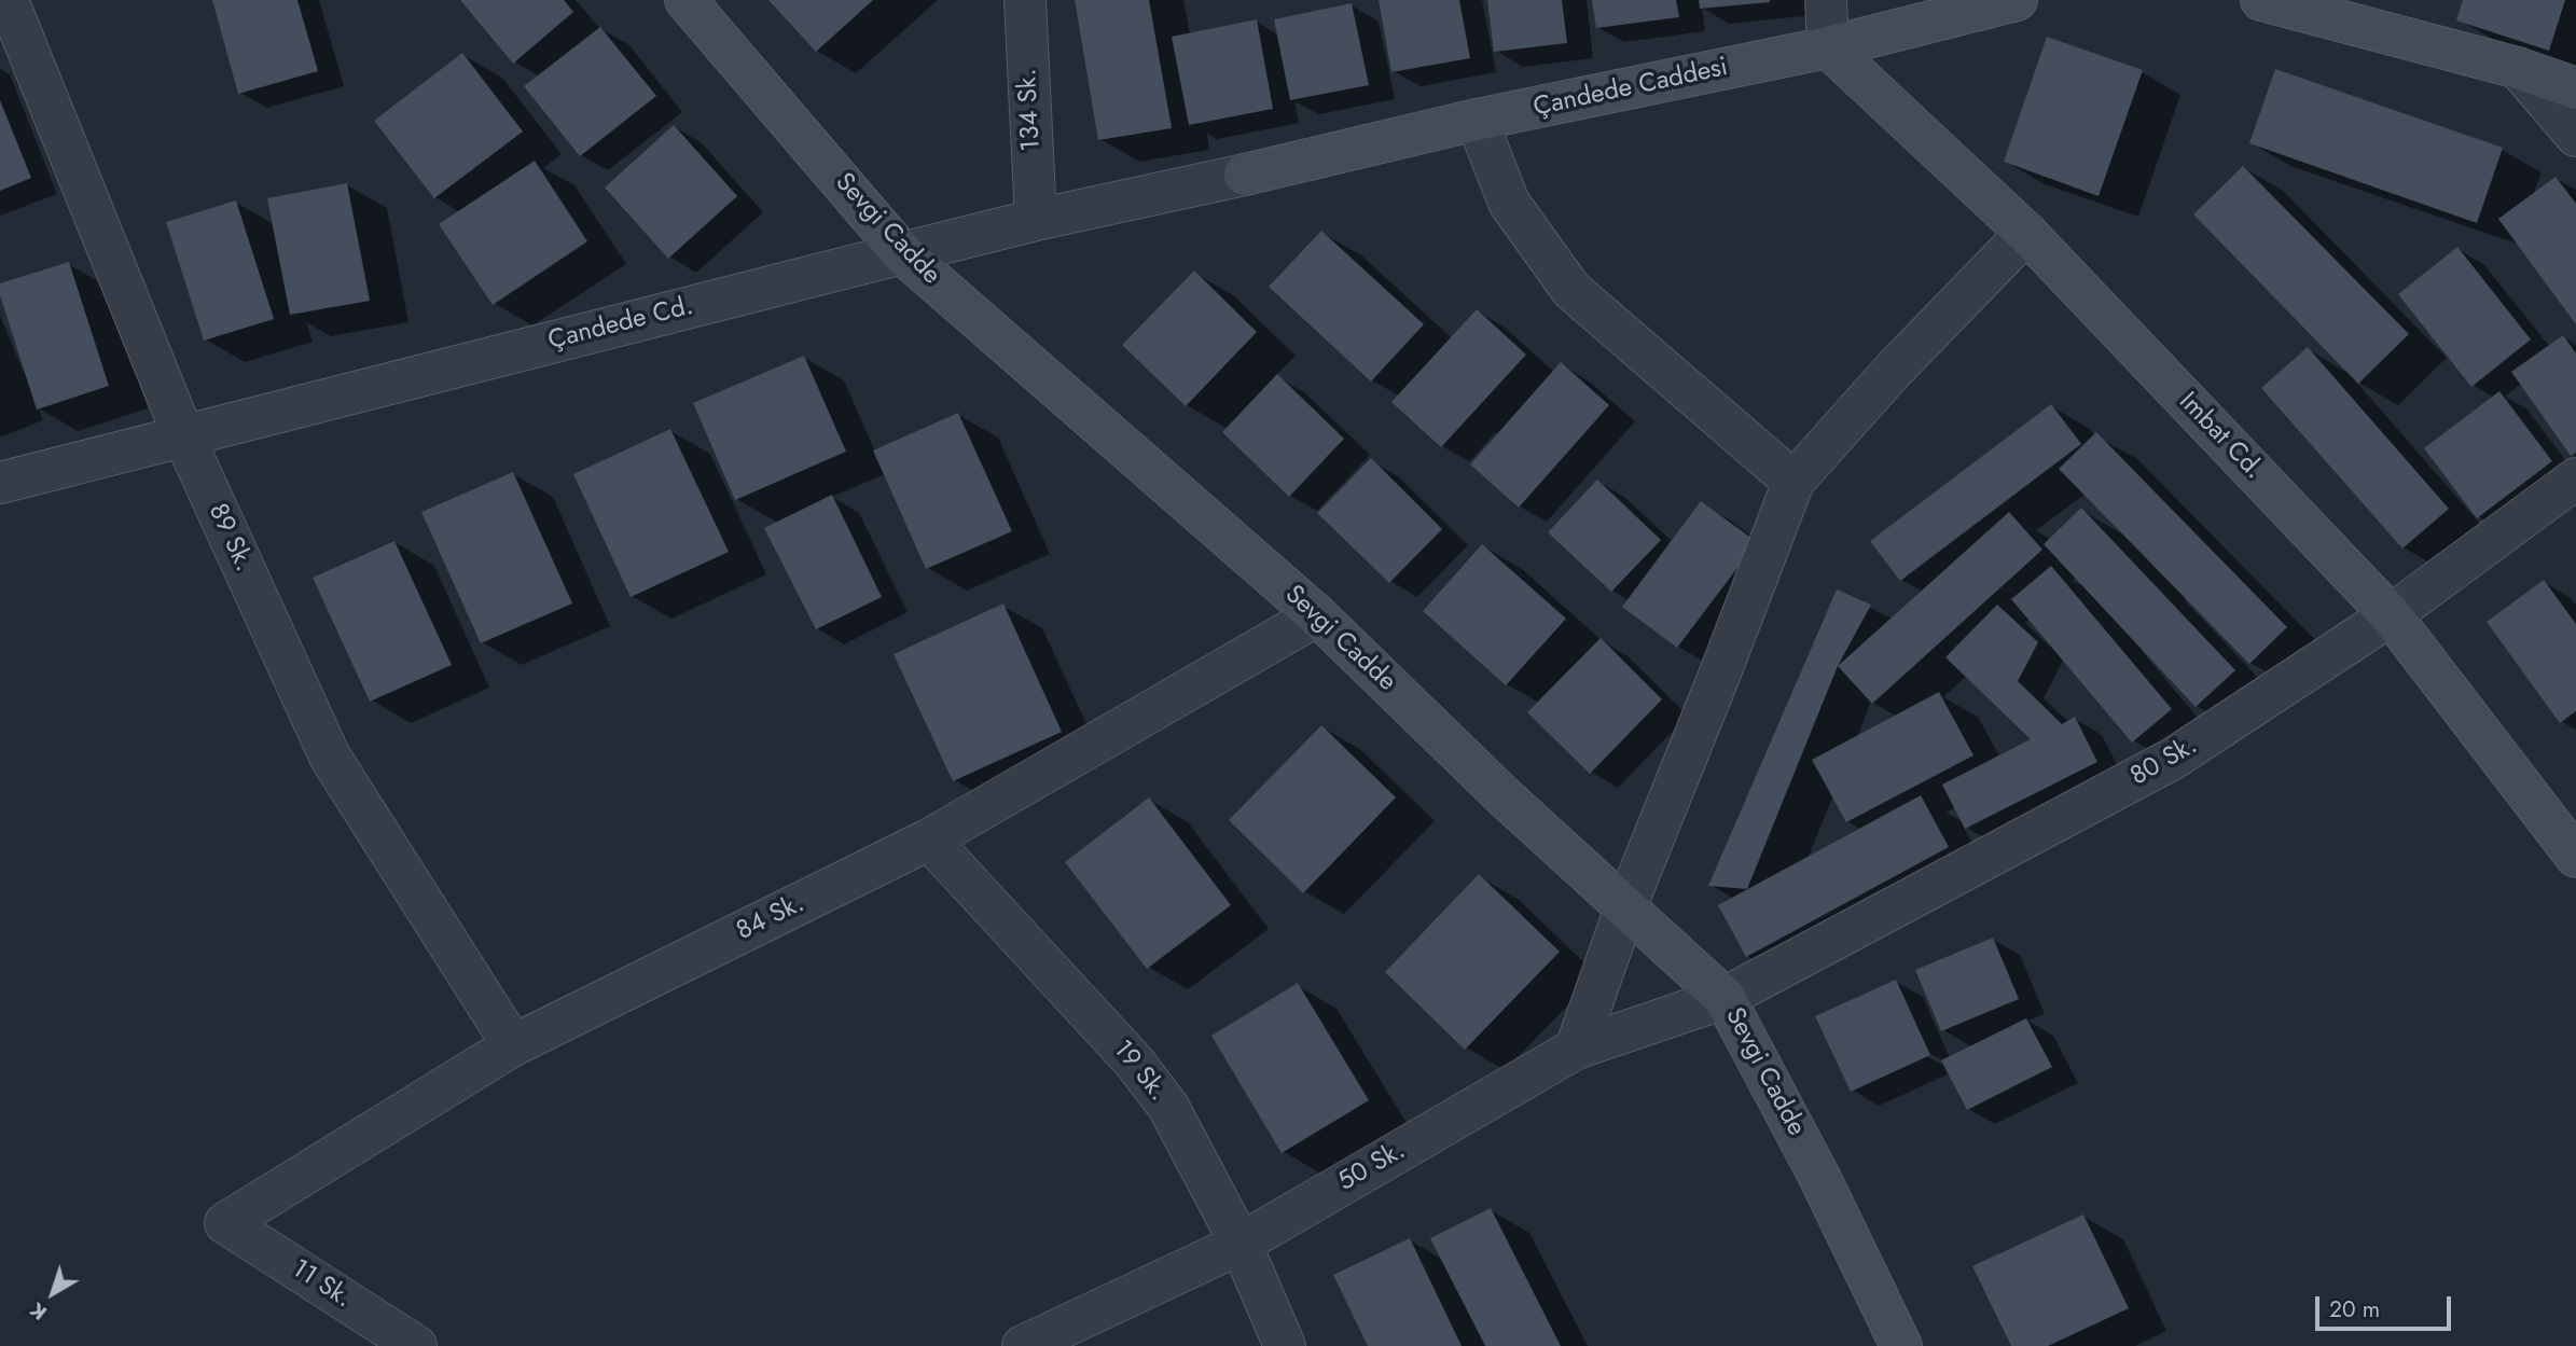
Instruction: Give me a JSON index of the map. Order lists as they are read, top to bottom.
{
  "streets": {
    "street": [
      "Çandede Caddesi",
      "134 Sk.",
      "Sevgi Cadde",
      "Çandede Cd.",
      "Imbat Cd.",
      "89 Sk.",
      "80 Sk.",
      "84 Sk.",
      "19 Sk.",
      "50 Sk.",
      "11 Sk."
    ]
  },
  "crossings": [
    ["Çandede Caddesi", "Çandede Cd."],
    ["Çandede Caddesi", "Imbat Cd."],
    ["134 Sk.", "Çandede Cd."],
    ["Sevgi Cadde", "Çandede Cd."],
    ["Sevgi Cadde", "80 Sk."],
    ["Sevgi Cadde", "84 Sk."],
    ["Sevgi Cadde", "50 Sk."],
    ["Çandede Cd.", "89 Sk."],
    ["Imbat Cd.", "80 Sk."],
    ["89 Sk.", "84 Sk."],
    ["80 Sk.", "50 Sk."],
    ["84 Sk.", "19 Sk."],
    ["84 Sk.", "11 Sk."],
    ["19 Sk.", "50 Sk."]
  ],
  "scale_bar": "20 m",
  "north": "bottom left"
}
